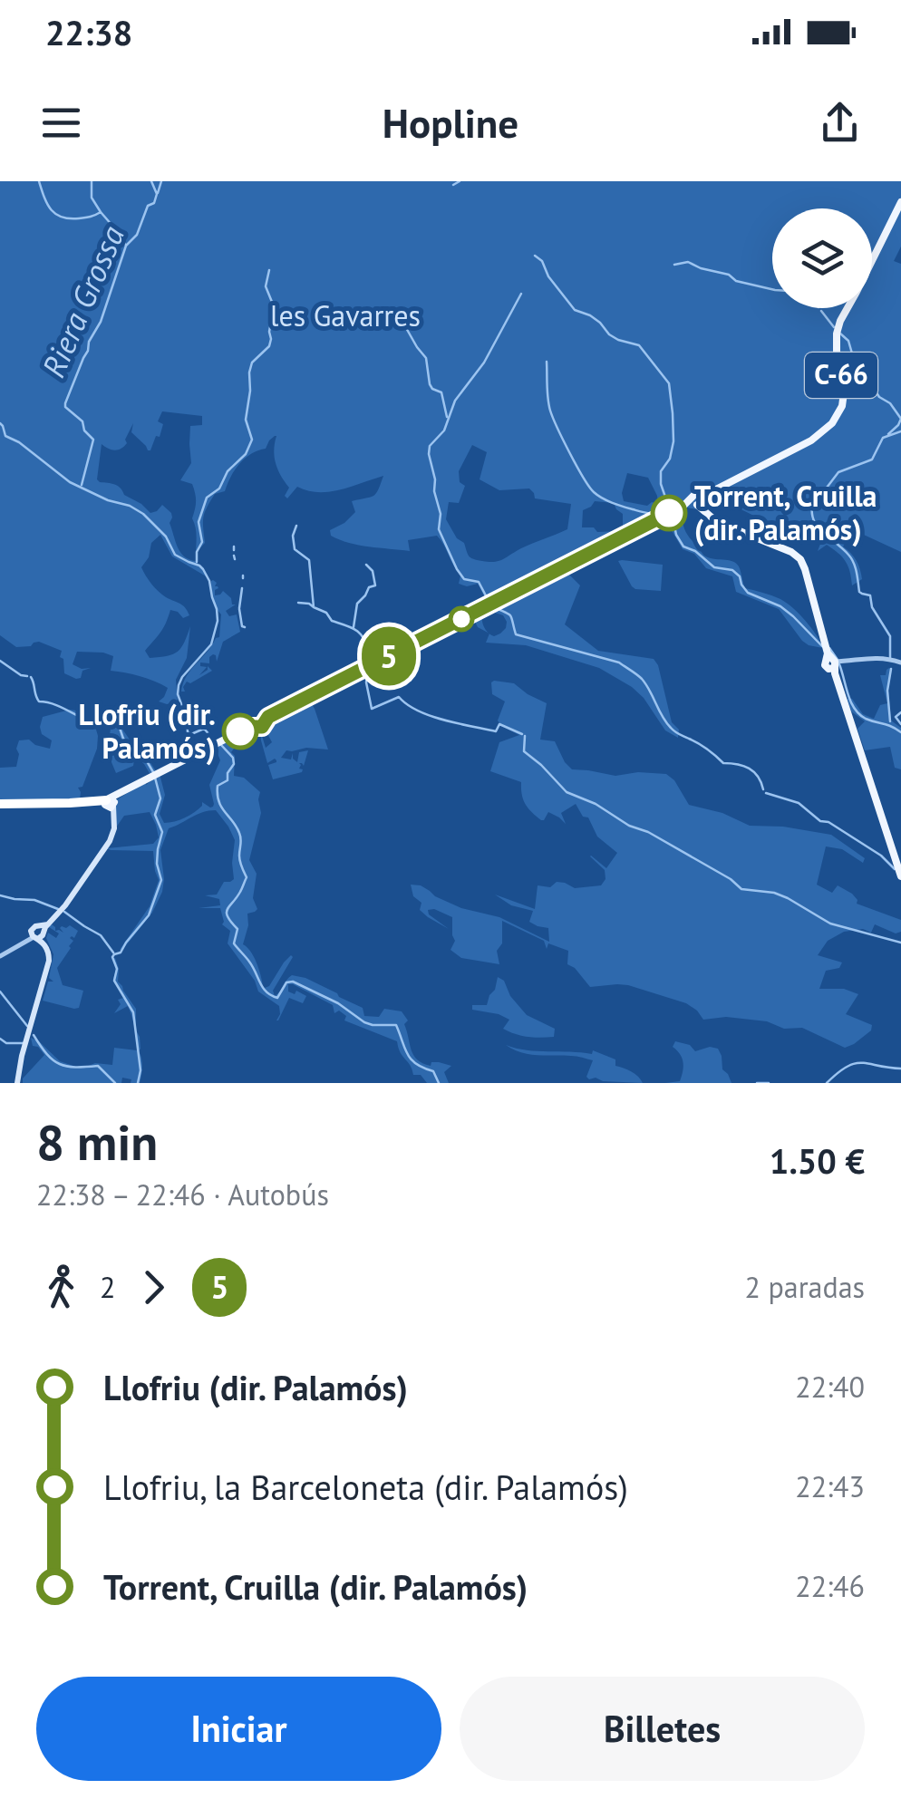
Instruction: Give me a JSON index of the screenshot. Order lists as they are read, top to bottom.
{
  "streets": {
    "main road": ["C-66"]
  },
  "water": ["Riera Grossa"],
  "parks": ["les Gavarres"],
  "places": ["Torrent, Cruilla (dir. Palamós)", "Llofriu (dir. Palamós)"],
  "lines": ["bus line 5"],
  "page": {
    "status": "22:38",
    "header": "Hopline",
    "on_map": "5",
    "heading": ["8 min", "22:38 – 22:46 · Autobús", "1.50 €"],
    "legs": ["2", "5", "2 paradas"],
    "list": [
      {
        "name": "Llofriu (dir. Palamós)",
        "value": "22:40"
      },
      {
        "name": "Llofriu, la Barceloneta (dir. Palamós)",
        "value": "22:43"
      },
      {
        "name": "Torrent, Cruilla (dir. Palamós)",
        "value": "22:46"
      }
    ],
    "buttons": ["Iniciar", "Billetes"]
  }
}
